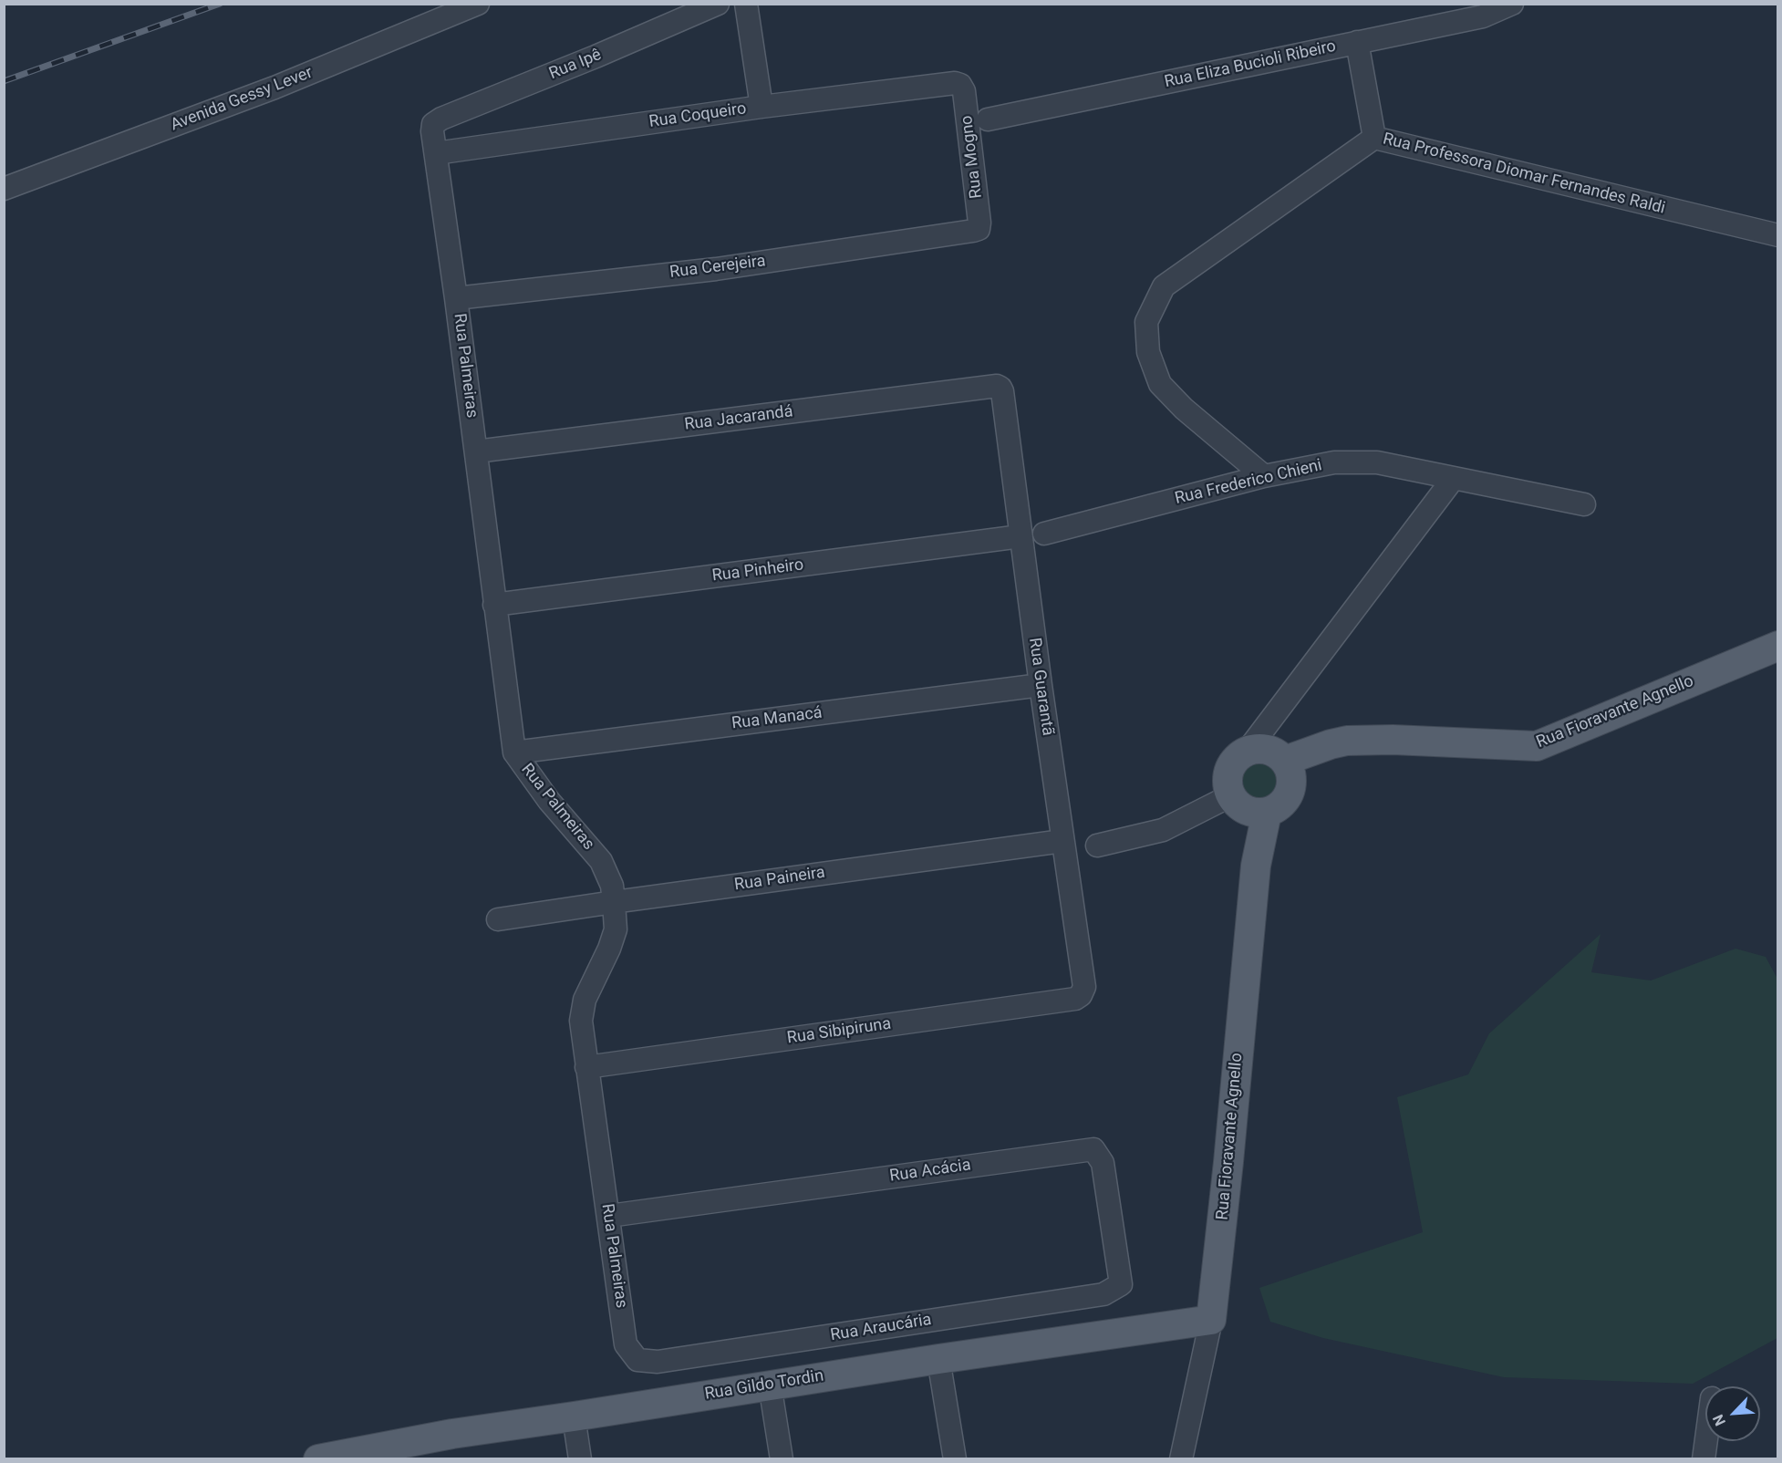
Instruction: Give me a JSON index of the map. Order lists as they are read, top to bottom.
{
  "streets": {
    "main road": ["Rua Fioravante Agnello", "Rua Gildo Tordin"],
    "street": [
      "Rua Ipê",
      "Rua Eliza Bucioli Ribeiro",
      "Avenida Gessy Lever",
      "Rua Coqueiro",
      "Rua Mogno",
      "Rua Professora Diomar Fernandes Raldi",
      "Rua Cerejeira",
      "Rua Palmeiras",
      "Rua Jacarandá",
      "Rua Frederico Chieni",
      "Rua Pinheiro",
      "Rua Guarantã",
      "Rua Manacá",
      "Rua Paineira",
      "Rua Sibipiruna",
      "Rua Acácia",
      "Rua Araucária"
    ]
  },
  "crossings": [
    ["Rua Ipê", "Rua Palmeiras"],
    ["Rua Coqueiro", "Rua Mogno"],
    ["Rua Coqueiro", "Rua Palmeiras"],
    ["Rua Mogno", "Rua Cerejeira"],
    ["Rua Professora Diomar Fernandes Raldi", "Rua Frederico Chieni"],
    ["Rua Cerejeira", "Rua Palmeiras"],
    ["Rua Palmeiras", "Rua Jacarandá"],
    ["Rua Palmeiras", "Rua Pinheiro"],
    ["Rua Palmeiras", "Rua Manacá"],
    ["Rua Palmeiras", "Rua Paineira"],
    ["Rua Palmeiras", "Rua Sibipiruna"],
    ["Rua Palmeiras", "Rua Acácia"],
    ["Rua Palmeiras", "Rua Araucária"],
    ["Rua Jacarandá", "Rua Guarantã"],
    ["Rua Pinheiro", "Rua Guarantã"],
    ["Rua Guarantã", "Rua Manacá"],
    ["Rua Guarantã", "Rua Paineira"],
    ["Rua Guarantã", "Rua Sibipiruna"],
    ["Rua Fioravante Agnello", "Rua Gildo Tordin"],
    ["Rua Acácia", "Rua Araucária"]
  ],
  "north": "bottom left"
}
